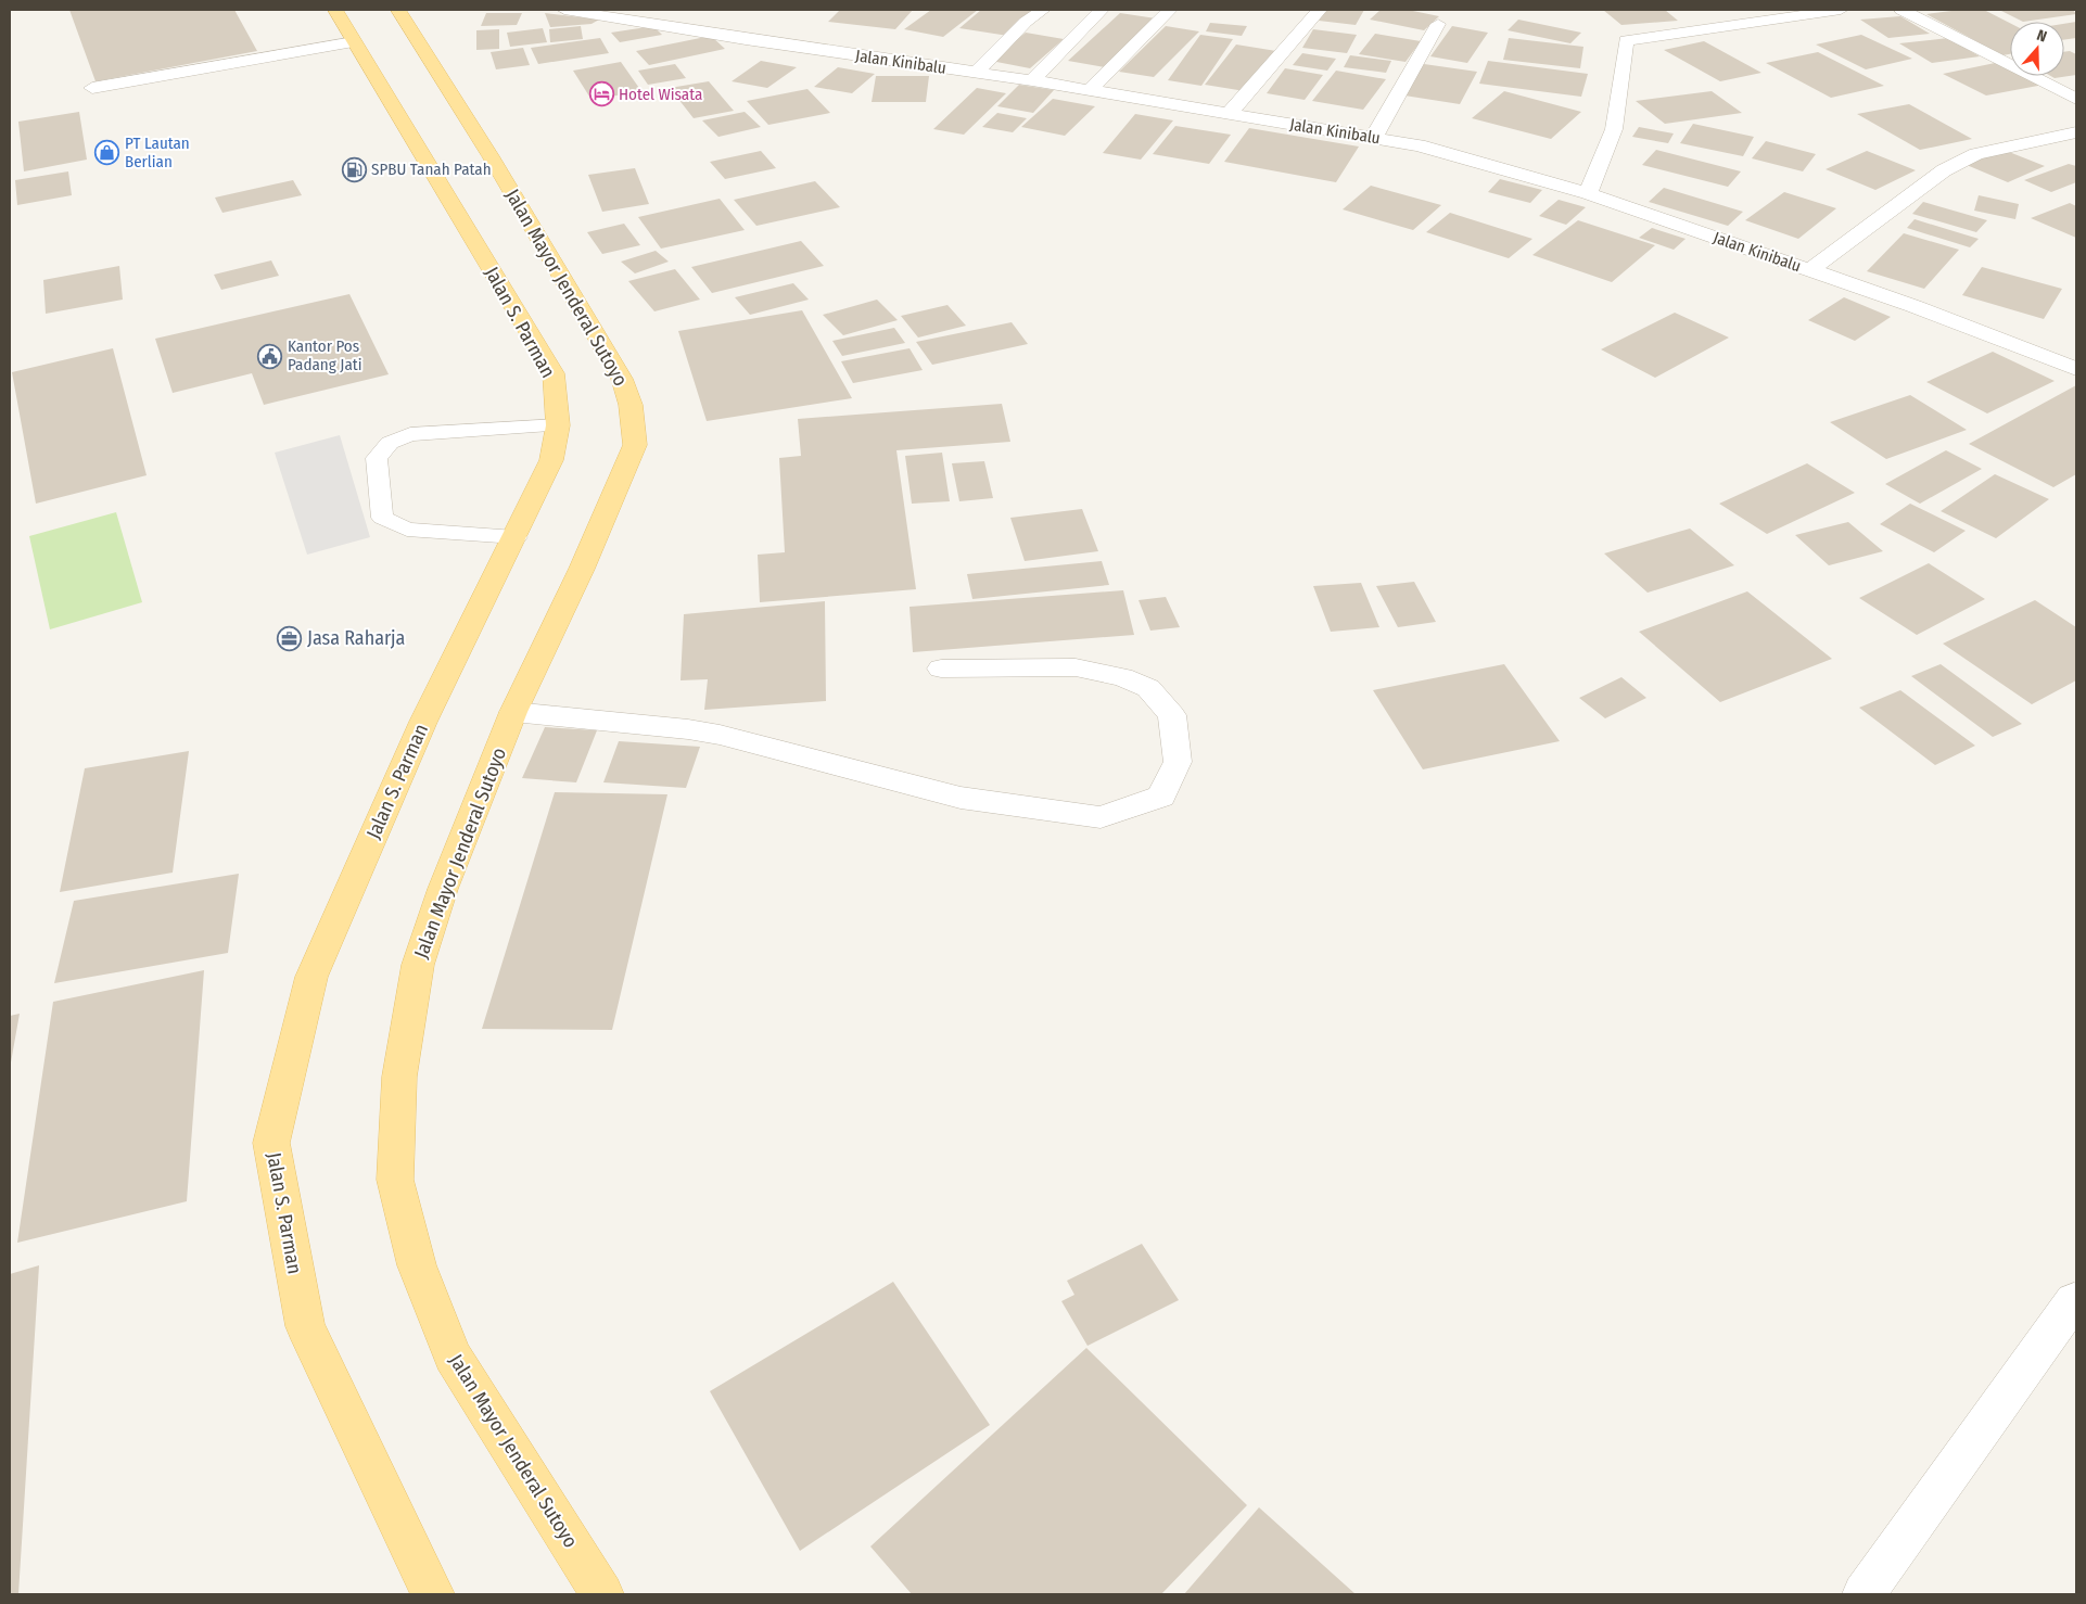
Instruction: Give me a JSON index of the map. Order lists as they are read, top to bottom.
{
  "streets": {
    "main road": ["Jalan Mayor Jenderal Sutoyo", "Jalan S. Parman"],
    "street": ["Jalan Kinibalu"]
  },
  "places": {
    "hotel": ["Hotel Wisata"],
    "shop": ["PT Lautan Berlian"],
    "fuel station": ["SPBU Tanah Patah"],
    "public building": ["Kantor Pos Padang Jati"],
    "office": ["Jasa Raharja"]
  },
  "north": "top"
}
